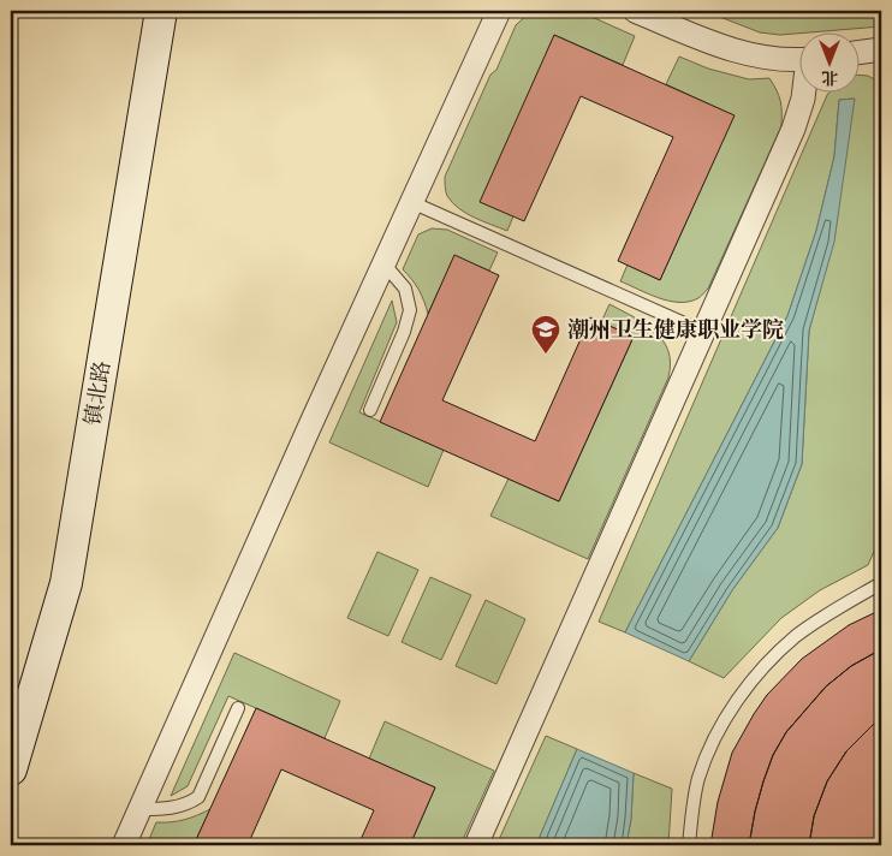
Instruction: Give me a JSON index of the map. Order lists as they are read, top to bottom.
{
  "streets": {
    "street": ["镇北路"]
  },
  "places": {
    "school or university": ["潮州卫生健康职业学院"]
  },
  "north": "bottom"
}
